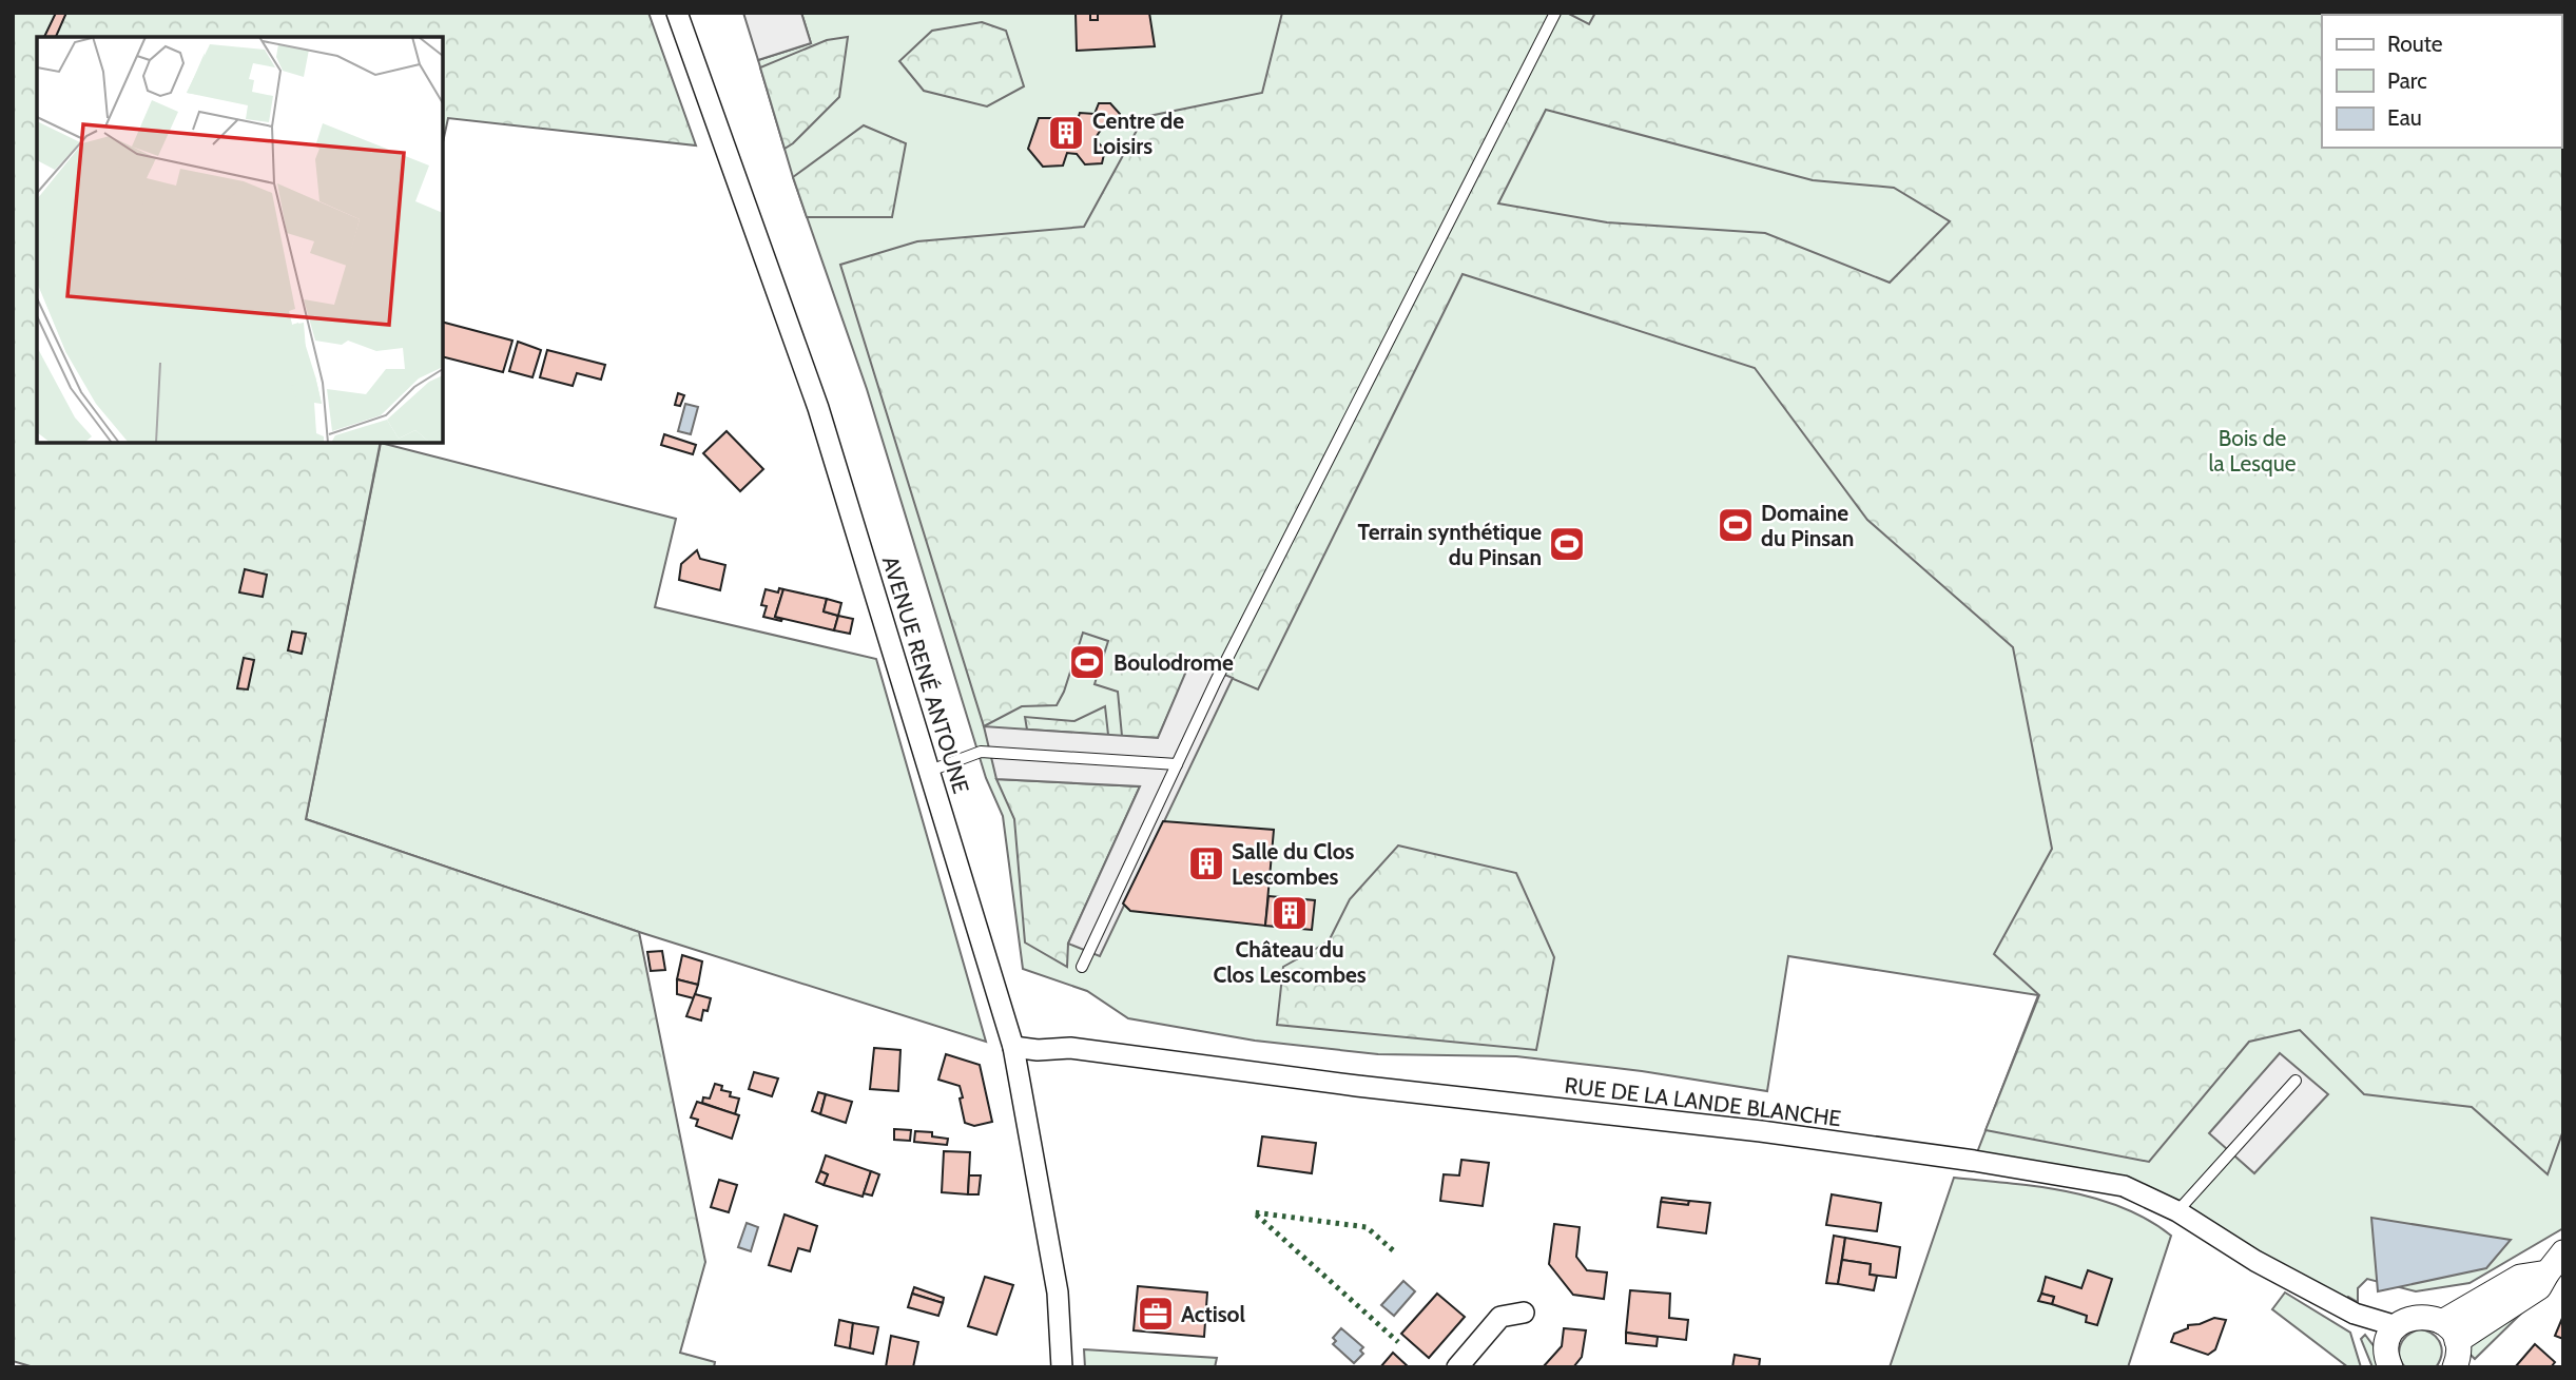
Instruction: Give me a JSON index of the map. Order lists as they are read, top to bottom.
{
  "streets": {
    "street": ["AVENUE RENÉ ANTOUNE", "RUE DE LA LANDE BLANCHE"]
  },
  "crossings": [
    ["AVENUE RENÉ ANTOUNE", "RUE DE LA LANDE BLANCHE"]
  ],
  "parks": ["Bois de la Lesque"],
  "places": {
    "building": ["Centre de Loisirs", "Salle du Clos Lescombes", "Château du Clos Lescombes"],
    "sports": ["Domaine du Pinsan", "Terrain synthétique du Pinsan", "Boulodrome"],
    "office": ["Actisol"]
  },
  "legend": ["Route", "Parc", "Eau"]
}
